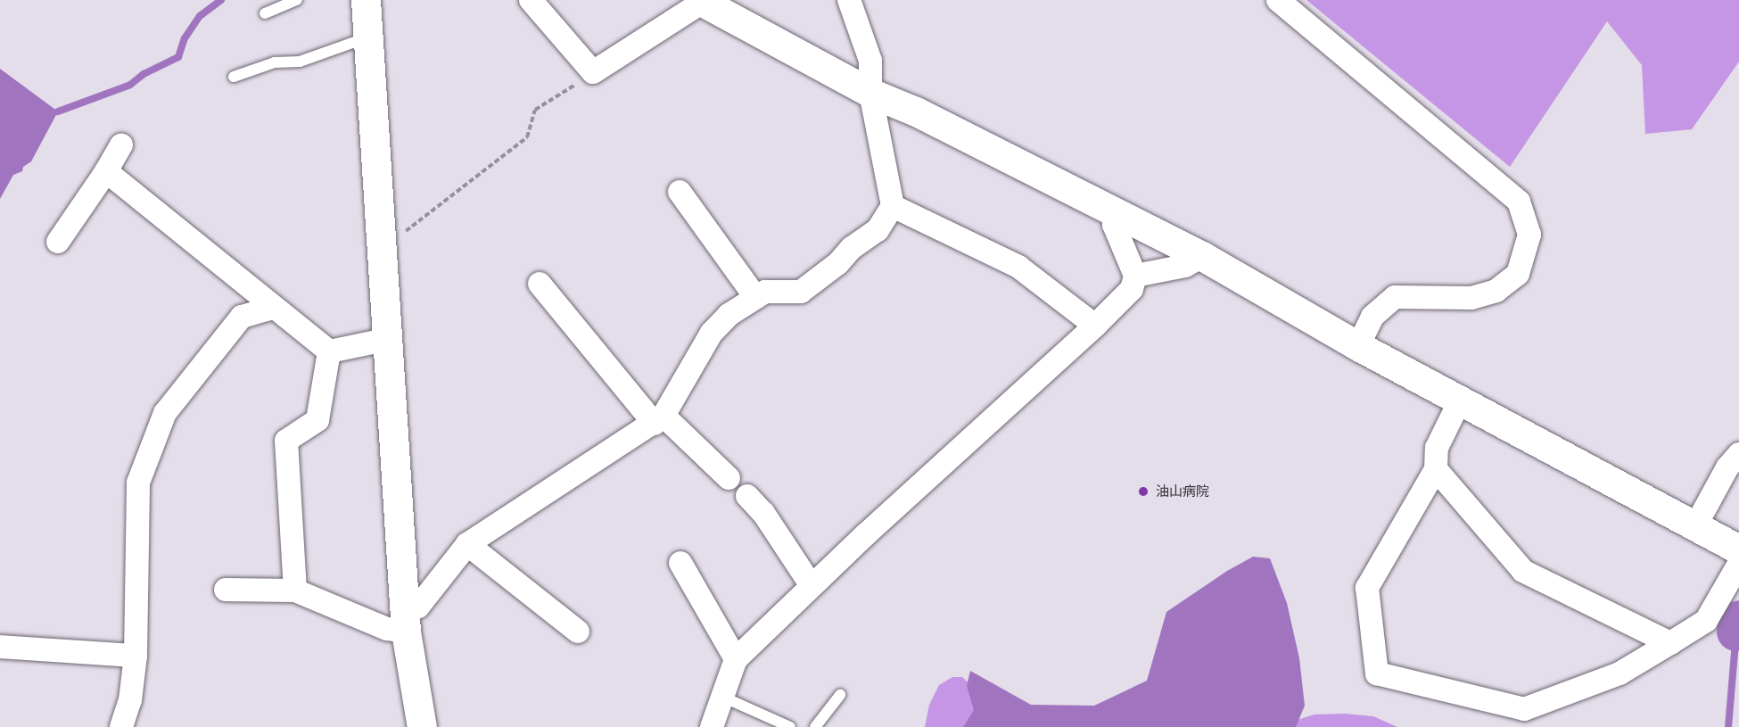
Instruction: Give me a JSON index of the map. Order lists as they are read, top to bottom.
{
  "places": ["油山病院"]
}
